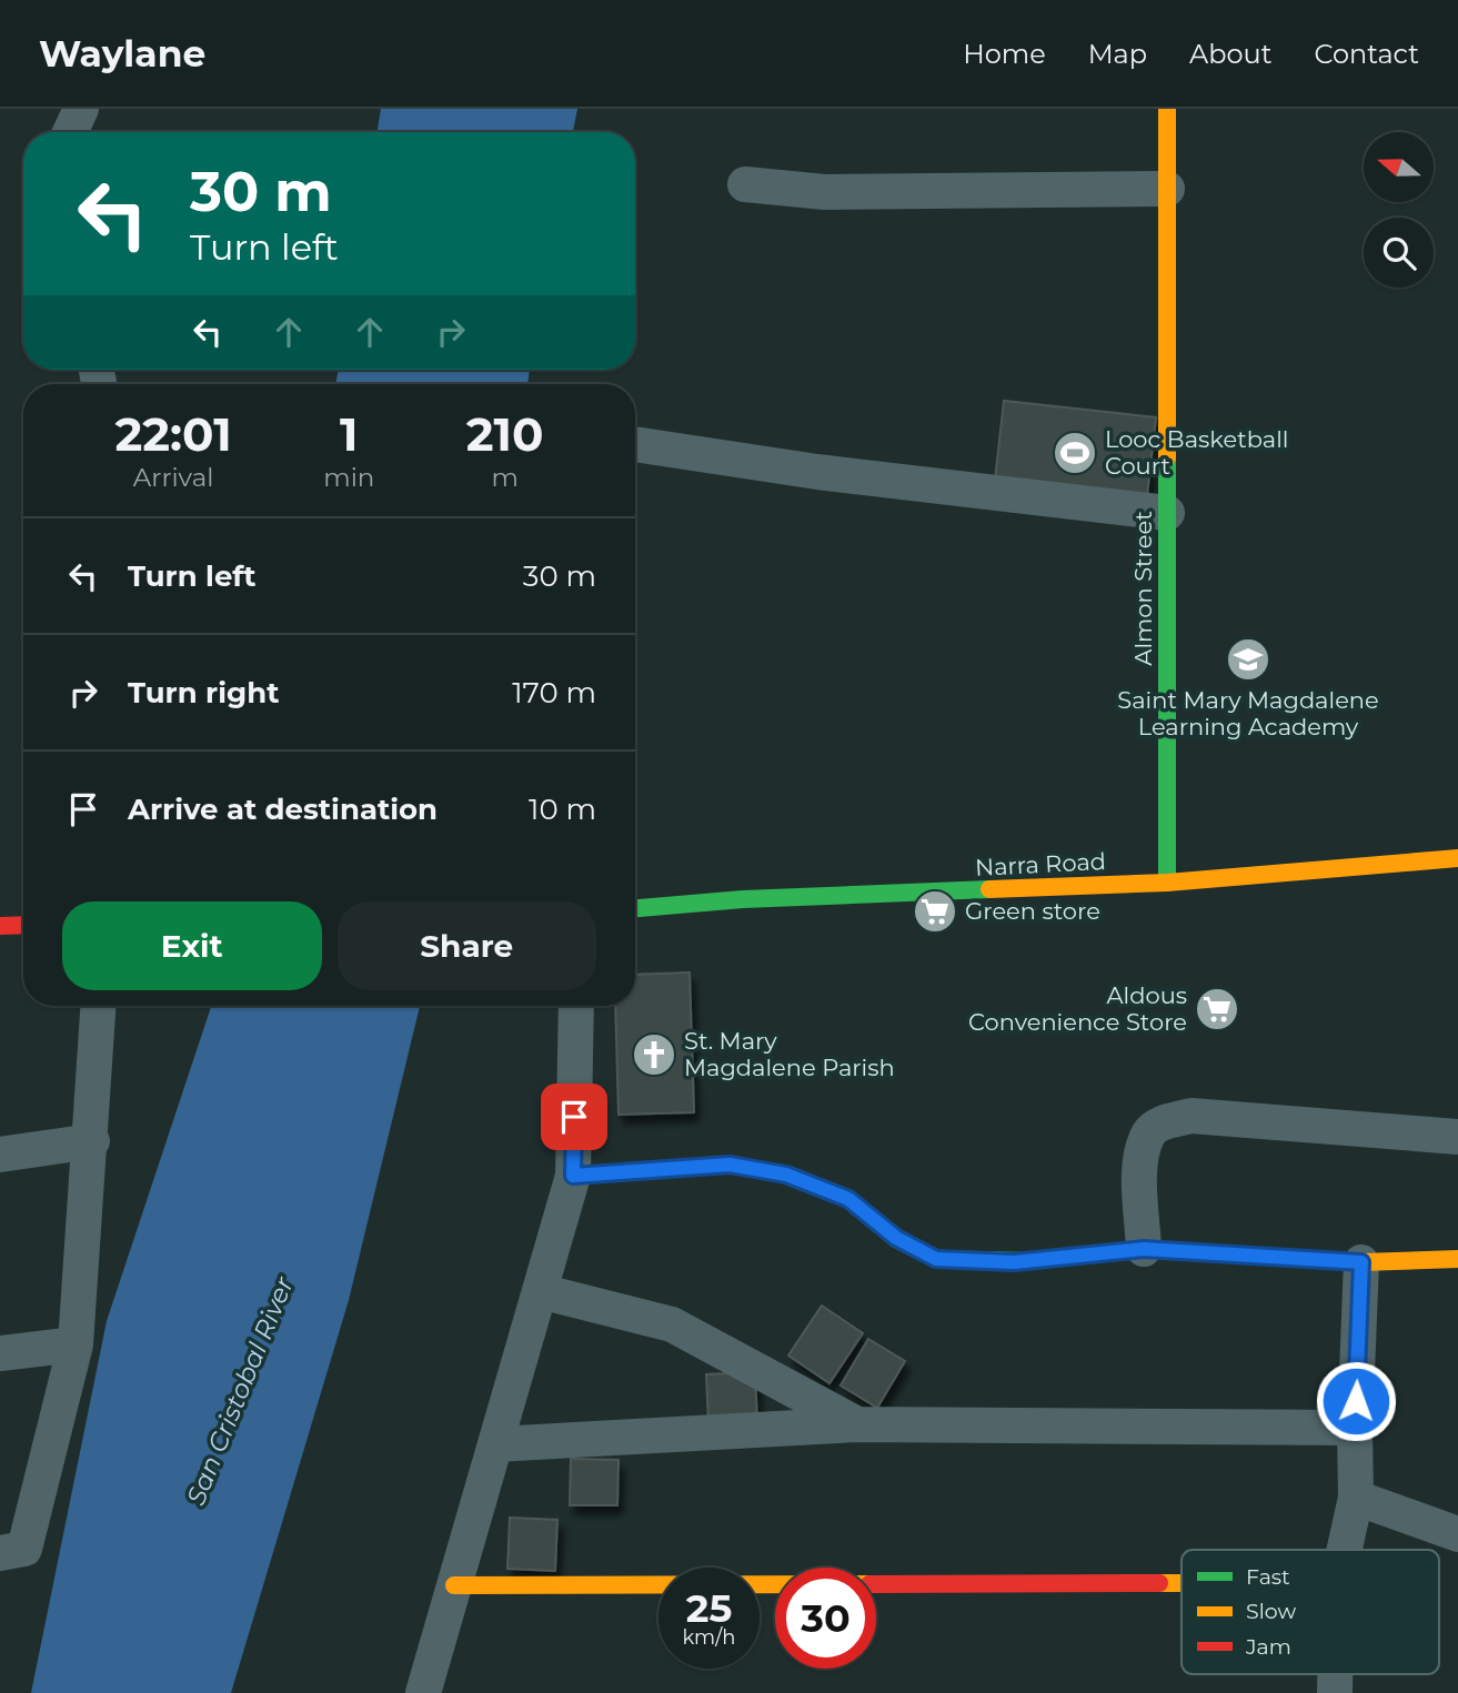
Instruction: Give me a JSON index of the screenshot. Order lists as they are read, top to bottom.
{
  "streets": {
    "street": ["Almon Street", "Narra Road"]
  },
  "crossings": [
    ["Almon Street", "Narra Road"]
  ],
  "water": ["San Cristobal River"],
  "places": {
    "sports": ["Looc Basketball Court"],
    "school or university": ["Saint Mary Magdalene Learning Academy"],
    "supermarket": ["Green store", "Aldous Convenience Store"],
    "church": ["St. Mary Magdalene Parish"]
  },
  "legend": ["Fast", "Slow", "Jam"],
  "north": "left",
  "page": {
    "header": "Waylane",
    "nav": [
      "Home",
      "Map",
      "About",
      "Contact"
    ],
    "turn": ["30 m", "Turn left"],
    "eta": [
      "22:01",
      "Arrival",
      "1",
      "min",
      "210",
      "m"
    ],
    "list": [
      {
        "name": "Turn left",
        "value": "30 m"
      },
      {
        "name": "Turn right",
        "value": "170 m"
      },
      {
        "name": "Arrive at destination",
        "value": "10 m"
      }
    ],
    "buttons": ["Exit", "Share"],
    "speed": "25 km/h",
    "limit": "30"
  }
}
